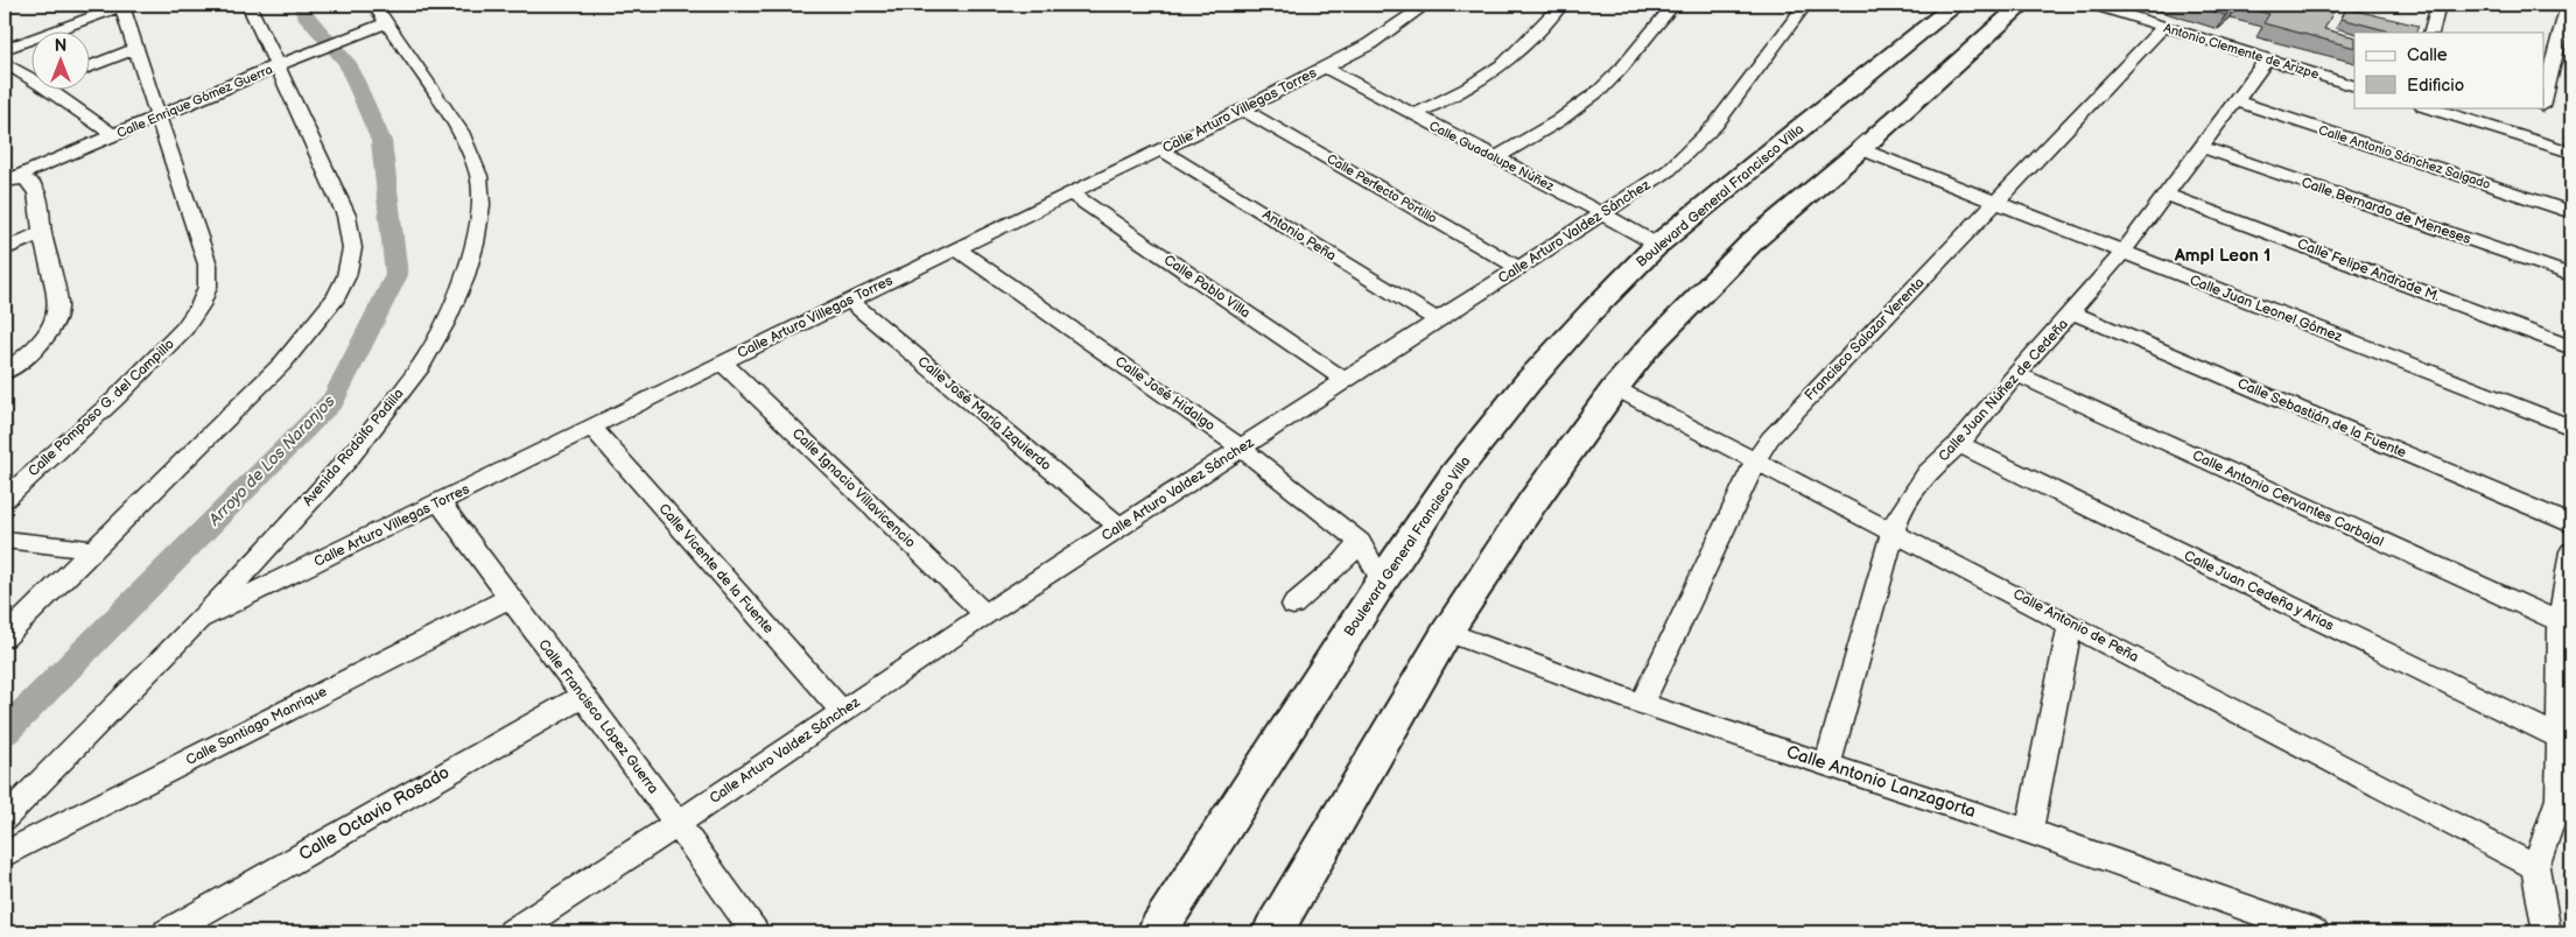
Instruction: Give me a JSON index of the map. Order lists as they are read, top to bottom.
{
  "streets": {
    "main road": ["Boulevard General Francisco Villa"],
    "street": [
      "Antonio Clemente de Arizpe",
      "Calle Enrique Gómez Guerra",
      "Calle Arturo Villegas Torres",
      "Calle Guadalupe Núñez",
      "Calle Antonio Sánchez Salgado",
      "Calle Perfecto Portillo",
      "Calle Bernardo de Meneses",
      "Calle Arturo Valdez Sánchez",
      "Antonio Peña",
      "Calle Felipe Andrade M.",
      "Calle Pablo Villa",
      "Calle Juan Leonel Gómez",
      "Francisco Salazar Verenta",
      "Calle Juan Núñez de Cedeña",
      "Calle José Hidalgo",
      "Calle Pomposo G. del Campillo",
      "Calle José María Izquierdo",
      "Calle Sebastián de la Fuente",
      "Avenida Rodolfo Padilla",
      "Calle Ignacio Villavicencio",
      "Calle Antonio Cervantes Carbajal",
      "Calle Vicente de la Fuente",
      "Calle Juan Cedeña y Arias",
      "Calle Antonio de Peña",
      "Calle Francisco López Guerra",
      "Calle Santiago Manrique",
      "Calle Antonio Lanzagorta",
      "Calle Octavio Rosado"
    ]
  },
  "crossings": [
    ["Antonio Clemente de Arizpe", "Francisco Salazar Verenta"],
    ["Antonio Clemente de Arizpe", "Calle Juan Núñez de Cedeña"],
    ["Calle Enrique Gómez Guerra", "Calle Pomposo G. del Campillo"],
    ["Calle Enrique Gómez Guerra", "Avenida Rodolfo Padilla"],
    ["Calle Arturo Villegas Torres", "Calle Guadalupe Núñez"],
    ["Calle Arturo Villegas Torres", "Calle Perfecto Portillo"],
    ["Calle Arturo Villegas Torres", "Antonio Peña"],
    ["Calle Arturo Villegas Torres", "Calle Pablo Villa"],
    ["Calle Arturo Villegas Torres", "Calle José Hidalgo"],
    ["Calle Arturo Villegas Torres", "Calle José María Izquierdo"],
    ["Calle Arturo Villegas Torres", "Avenida Rodolfo Padilla"],
    ["Calle Arturo Villegas Torres", "Calle Ignacio Villavicencio"],
    ["Calle Arturo Villegas Torres", "Calle Vicente de la Fuente"],
    ["Calle Arturo Villegas Torres", "Calle Francisco López Guerra"],
    ["Calle Guadalupe Núñez", "Boulevard General Francisco Villa"],
    ["Calle Guadalupe Núñez", "Calle Arturo Valdez Sánchez"],
    ["Calle Antonio Sánchez Salgado", "Calle Juan Núñez de Cedeña"],
    ["Calle Perfecto Portillo", "Calle Arturo Valdez Sánchez"],
    ["Boulevard General Francisco Villa", "Calle José Hidalgo"],
    ["Calle Bernardo de Meneses", "Calle Juan Núñez de Cedeña"],
    ["Calle Arturo Valdez Sánchez", "Antonio Peña"],
    ["Calle Arturo Valdez Sánchez", "Calle Pablo Villa"],
    ["Calle Arturo Valdez Sánchez", "Calle José Hidalgo"],
    ["Calle Arturo Valdez Sánchez", "Calle José María Izquierdo"],
    ["Calle Arturo Valdez Sánchez", "Calle Ignacio Villavicencio"],
    ["Calle Arturo Valdez Sánchez", "Calle Vicente de la Fuente"],
    ["Calle Arturo Valdez Sánchez", "Calle Francisco López Guerra"],
    ["Calle Felipe Andrade M.", "Calle Juan Núñez de Cedeña"],
    ["Calle Juan Leonel Gómez", "Francisco Salazar Verenta"],
    ["Calle Juan Leonel Gómez", "Calle Juan Núñez de Cedeña"],
    ["Francisco Salazar Verenta", "Calle Antonio de Peña"],
    ["Francisco Salazar Verenta", "Calle Antonio Lanzagorta"],
    ["Calle Juan Núñez de Cedeña", "Calle Sebastián de la Fuente"],
    ["Calle Juan Núñez de Cedeña", "Calle Antonio Cervantes Carbajal"],
    ["Calle Juan Núñez de Cedeña", "Calle Juan Cedeña y Arias"],
    ["Calle Juan Núñez de Cedeña", "Calle Antonio de Peña"],
    ["Calle Juan Núñez de Cedeña", "Calle Antonio Lanzagorta"],
    ["Calle Francisco López Guerra", "Calle Santiago Manrique"],
    ["Calle Francisco López Guerra", "Calle Octavio Rosado"]
  ],
  "districts": ["Ampl Leon 1"],
  "water": ["Arroyo de Los Naranjos"],
  "legend": ["Calle", "Edificio"],
  "north": "top"
}
